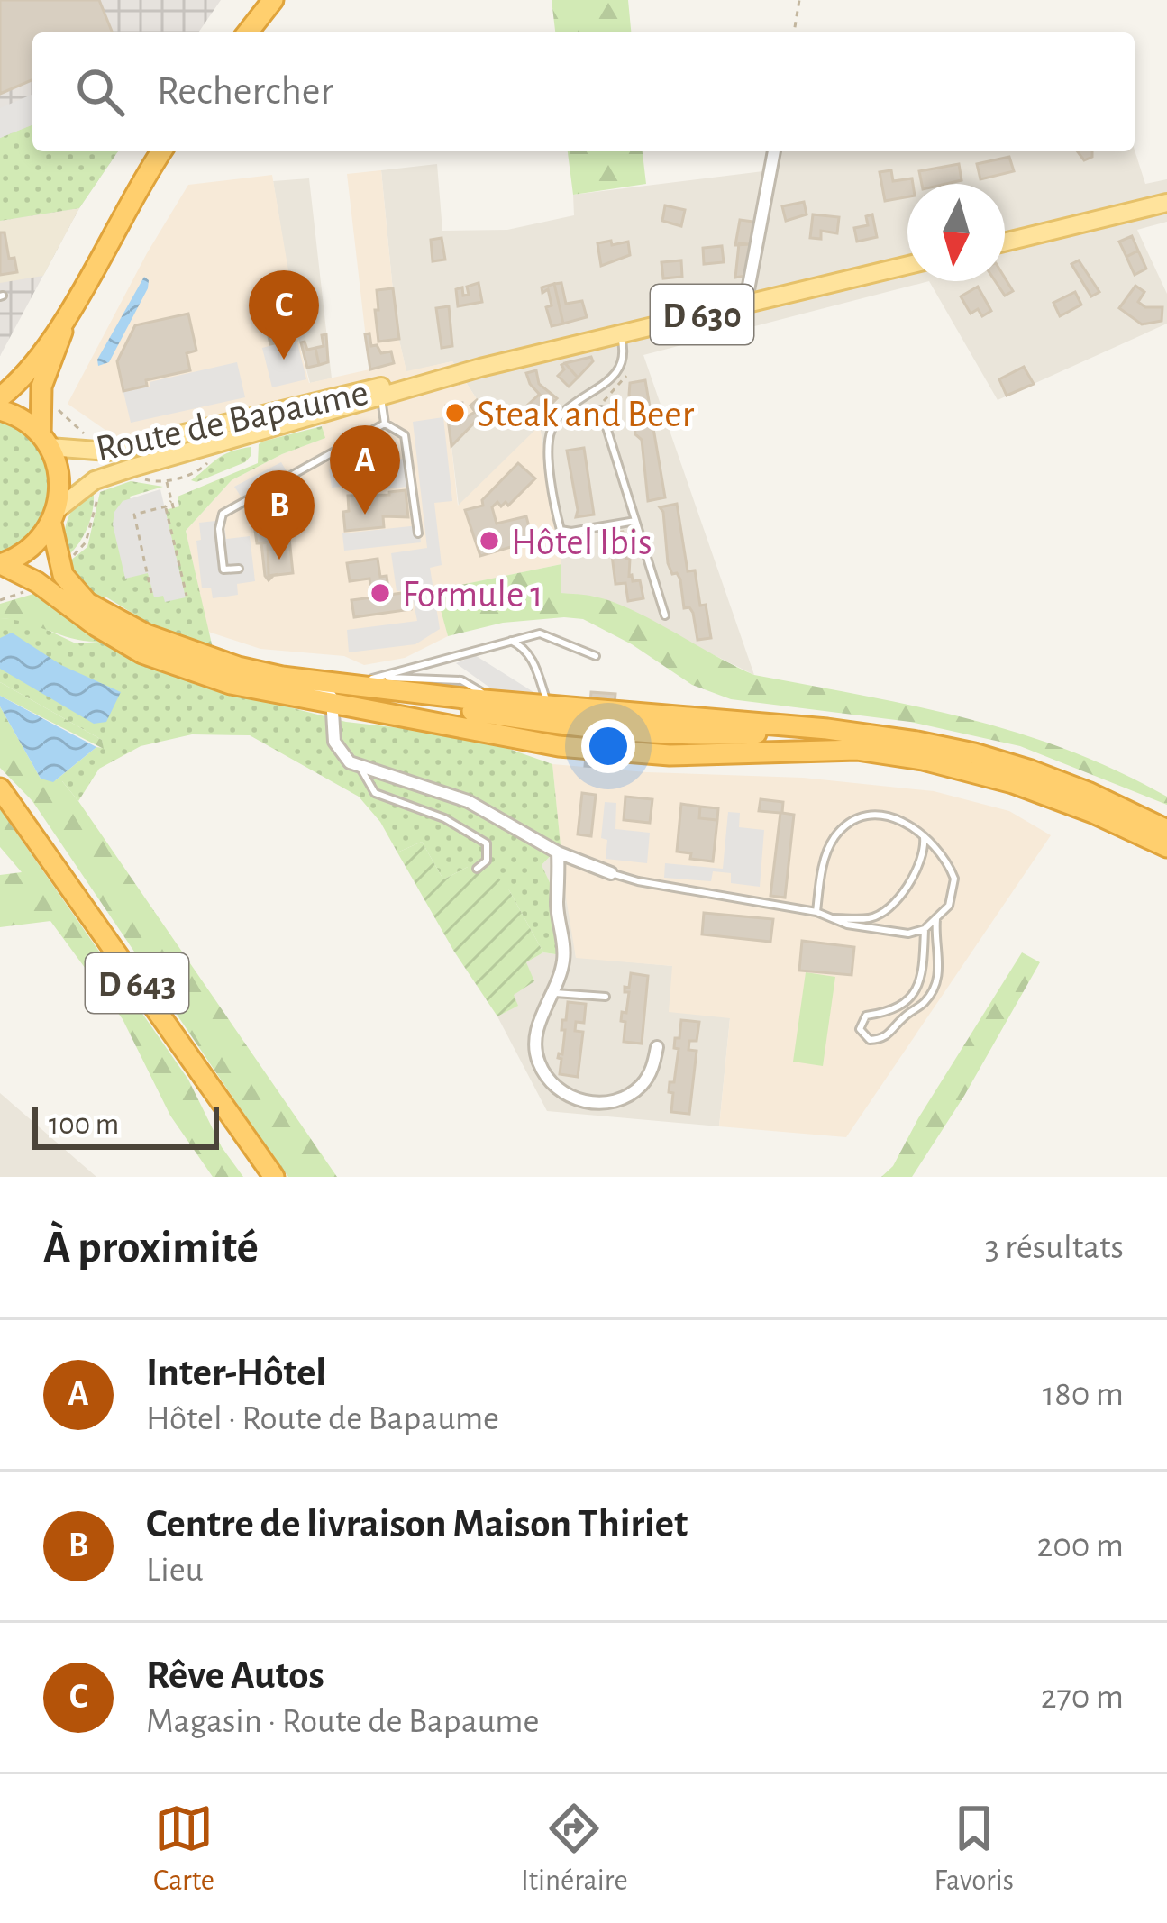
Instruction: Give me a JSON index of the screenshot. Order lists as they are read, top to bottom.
{
  "streets": {
    "highway": ["D 643"],
    "main road": ["D 630", "Route de Bapaume"]
  },
  "crossings": [
    ["D 630", "Route de Bapaume"]
  ],
  "places": ["Steak and Beer", "Hôtel Ibis", "Formule 1"],
  "scale_bar": "100 m",
  "north": "bottom",
  "page": {
    "search": "Rechercher",
    "pins": ["C", "A", "B"],
    "scale": "100 m",
    "heading": ["À proximité", "3 résultats"],
    "list": [
      {
        "mark": "A",
        "name": "Inter-Hôtel",
        "note": "Hôtel · Route de Bapaume",
        "value": "180 m"
      },
      {
        "mark": "B",
        "name": "Centre de livraison Maison Thiriet",
        "note": "Lieu",
        "value": "200 m"
      },
      {
        "mark": "C",
        "name": "Rêve Autos",
        "note": "Magasin · Route de Bapaume",
        "value": "270 m"
      }
    ],
    "nav": ["Carte", "Itinéraire", "Favoris"]
  }
}
